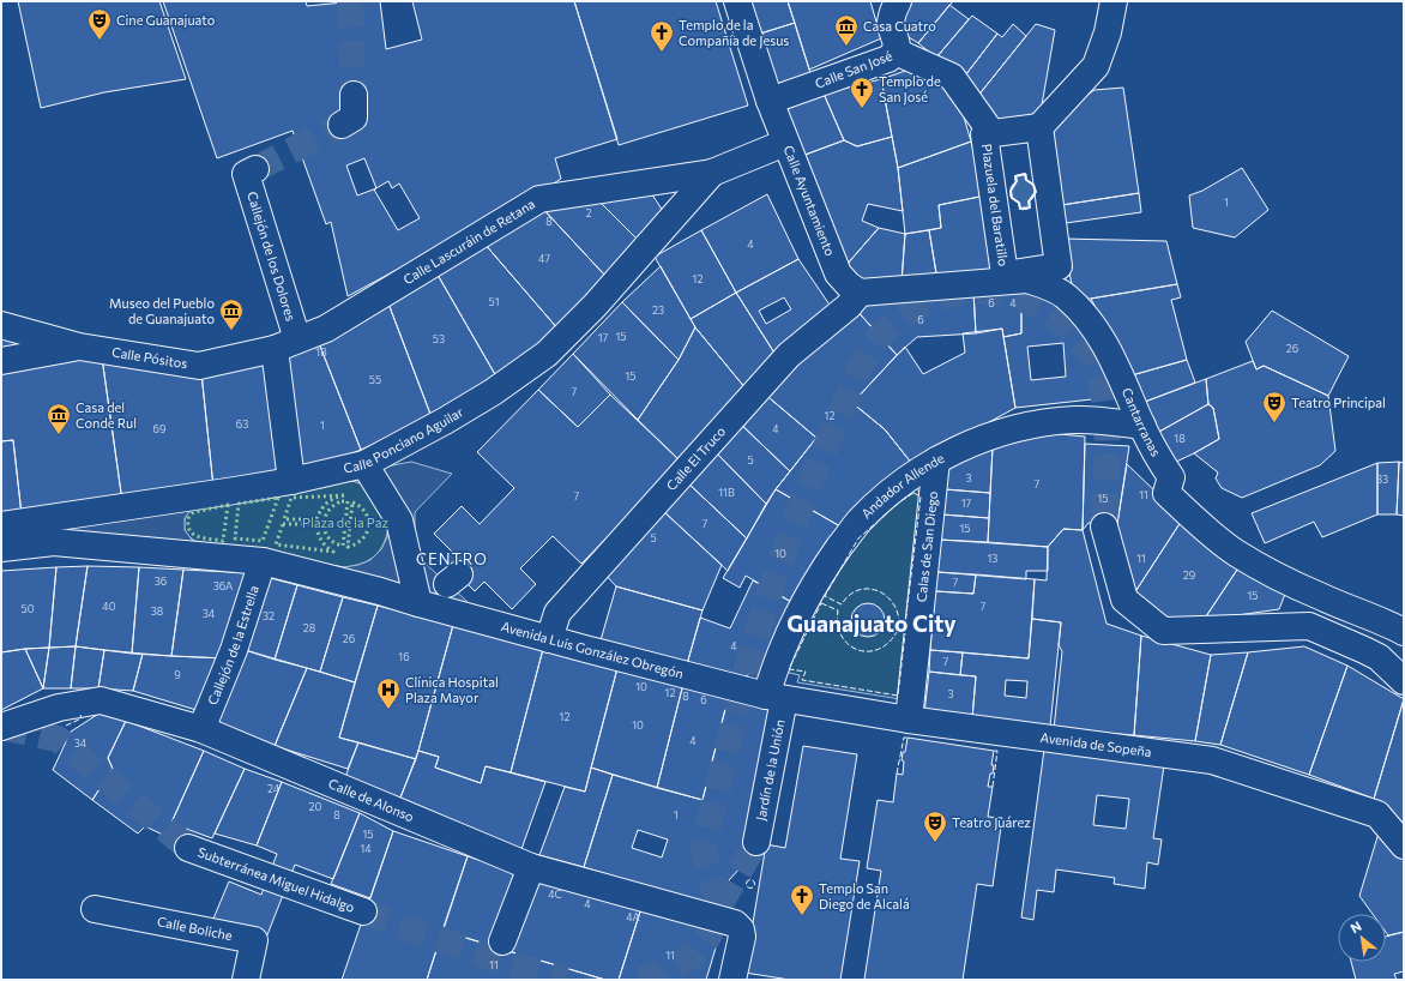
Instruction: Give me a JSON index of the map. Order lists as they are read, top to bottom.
{
  "streets": {
    "street": [
      "Calle San José",
      "Calle Ayuntamiento",
      "Plazuela del Baratillo",
      "Calle Lascuráin de Retana",
      "Callejón de los Dolores",
      "Calle Pósitos",
      "Cantarranas",
      "Calle Ponciano Aguilar",
      "Calle El Truco",
      "Andador Allende",
      "Calas de San Diego",
      "Callejón de la Estrella",
      "Avenida Luis González Obregón",
      "Avenida de Sopeña",
      "Jardín de la Unión",
      "Calle de Alonso",
      "Subterránea Miguel Hidalgo",
      "Calle Boliche"
    ]
  },
  "crossings": [
    ["Calle San José", "Calle Ayuntamiento"],
    ["Calle San José", "Plazuela del Baratillo"],
    ["Calle Ayuntamiento", "Cantarranas"],
    ["Calle Ayuntamiento", "Calle El Truco"],
    ["Calle Lascuráin de Retana", "Callejón de los Dolores"],
    ["Calle Lascuráin de Retana", "Calle Pósitos"],
    ["Calle Lascuráin de Retana", "Calle Ponciano Aguilar"],
    ["Callejón de los Dolores", "Calle Pósitos"],
    ["Callejón de los Dolores", "Calle Ponciano Aguilar"],
    ["Cantarranas", "Calle El Truco"],
    ["Cantarranas", "Andador Allende"],
    ["Calle El Truco", "Avenida Luis González Obregón"],
    ["Andador Allende", "Calas de San Diego"],
    ["Andador Allende", "Avenida Luis González Obregón"],
    ["Andador Allende", "Avenida de Sopeña"],
    ["Andador Allende", "Jardín de la Unión"],
    ["Calas de San Diego", "Avenida de Sopeña"],
    ["Callejón de la Estrella", "Calle de Alonso"],
    ["Avenida Luis González Obregón", "Avenida de Sopeña"],
    ["Avenida Luis González Obregón", "Jardín de la Unión"],
    ["Avenida de Sopeña", "Jardín de la Unión"]
  ],
  "districts": ["CENTRO", "Guanajuato City"],
  "parks": ["Plaza de la Paz"],
  "places": {
    "theatre": ["Cine Guanajuato", "Teatro Principal", "Teatro Juárez"],
    "museum": ["Casa Cuatro", "Museo del Pueblo de Guanajuato", "Casa del Conde Rul"],
    "church": ["Templo de la Compañía de Jesus", "Templo de San José", "Templo San Diego de Alcalá"],
    "hospital": ["Clínica Hospital Plaza Mayor"]
  },
  "house_numbers": [
    "1",
    "2",
    "8",
    "4",
    "47",
    "12",
    "51",
    "6",
    "4",
    "23",
    "6",
    "15",
    "17",
    "53",
    "26",
    "18",
    "15",
    "55",
    "7",
    "12",
    "63",
    "1",
    "69",
    "4",
    "18",
    "5",
    "3",
    "33",
    "7",
    "11B",
    "11",
    "7",
    "15",
    "17",
    "7",
    "15",
    "5",
    "10",
    "13",
    "11",
    "29",
    "36",
    "7",
    "36A",
    "15",
    "40",
    "7",
    "50",
    "38",
    "34",
    "32",
    "28",
    "26",
    "4",
    "16",
    "7",
    "9",
    "10",
    "12",
    "3",
    "8",
    "6",
    "12",
    "10",
    "4",
    "34",
    "24",
    "20",
    "8",
    "1",
    "15",
    "14",
    "4C",
    "4",
    "4A",
    "11",
    "11"
  ],
  "north": "top left"
}
